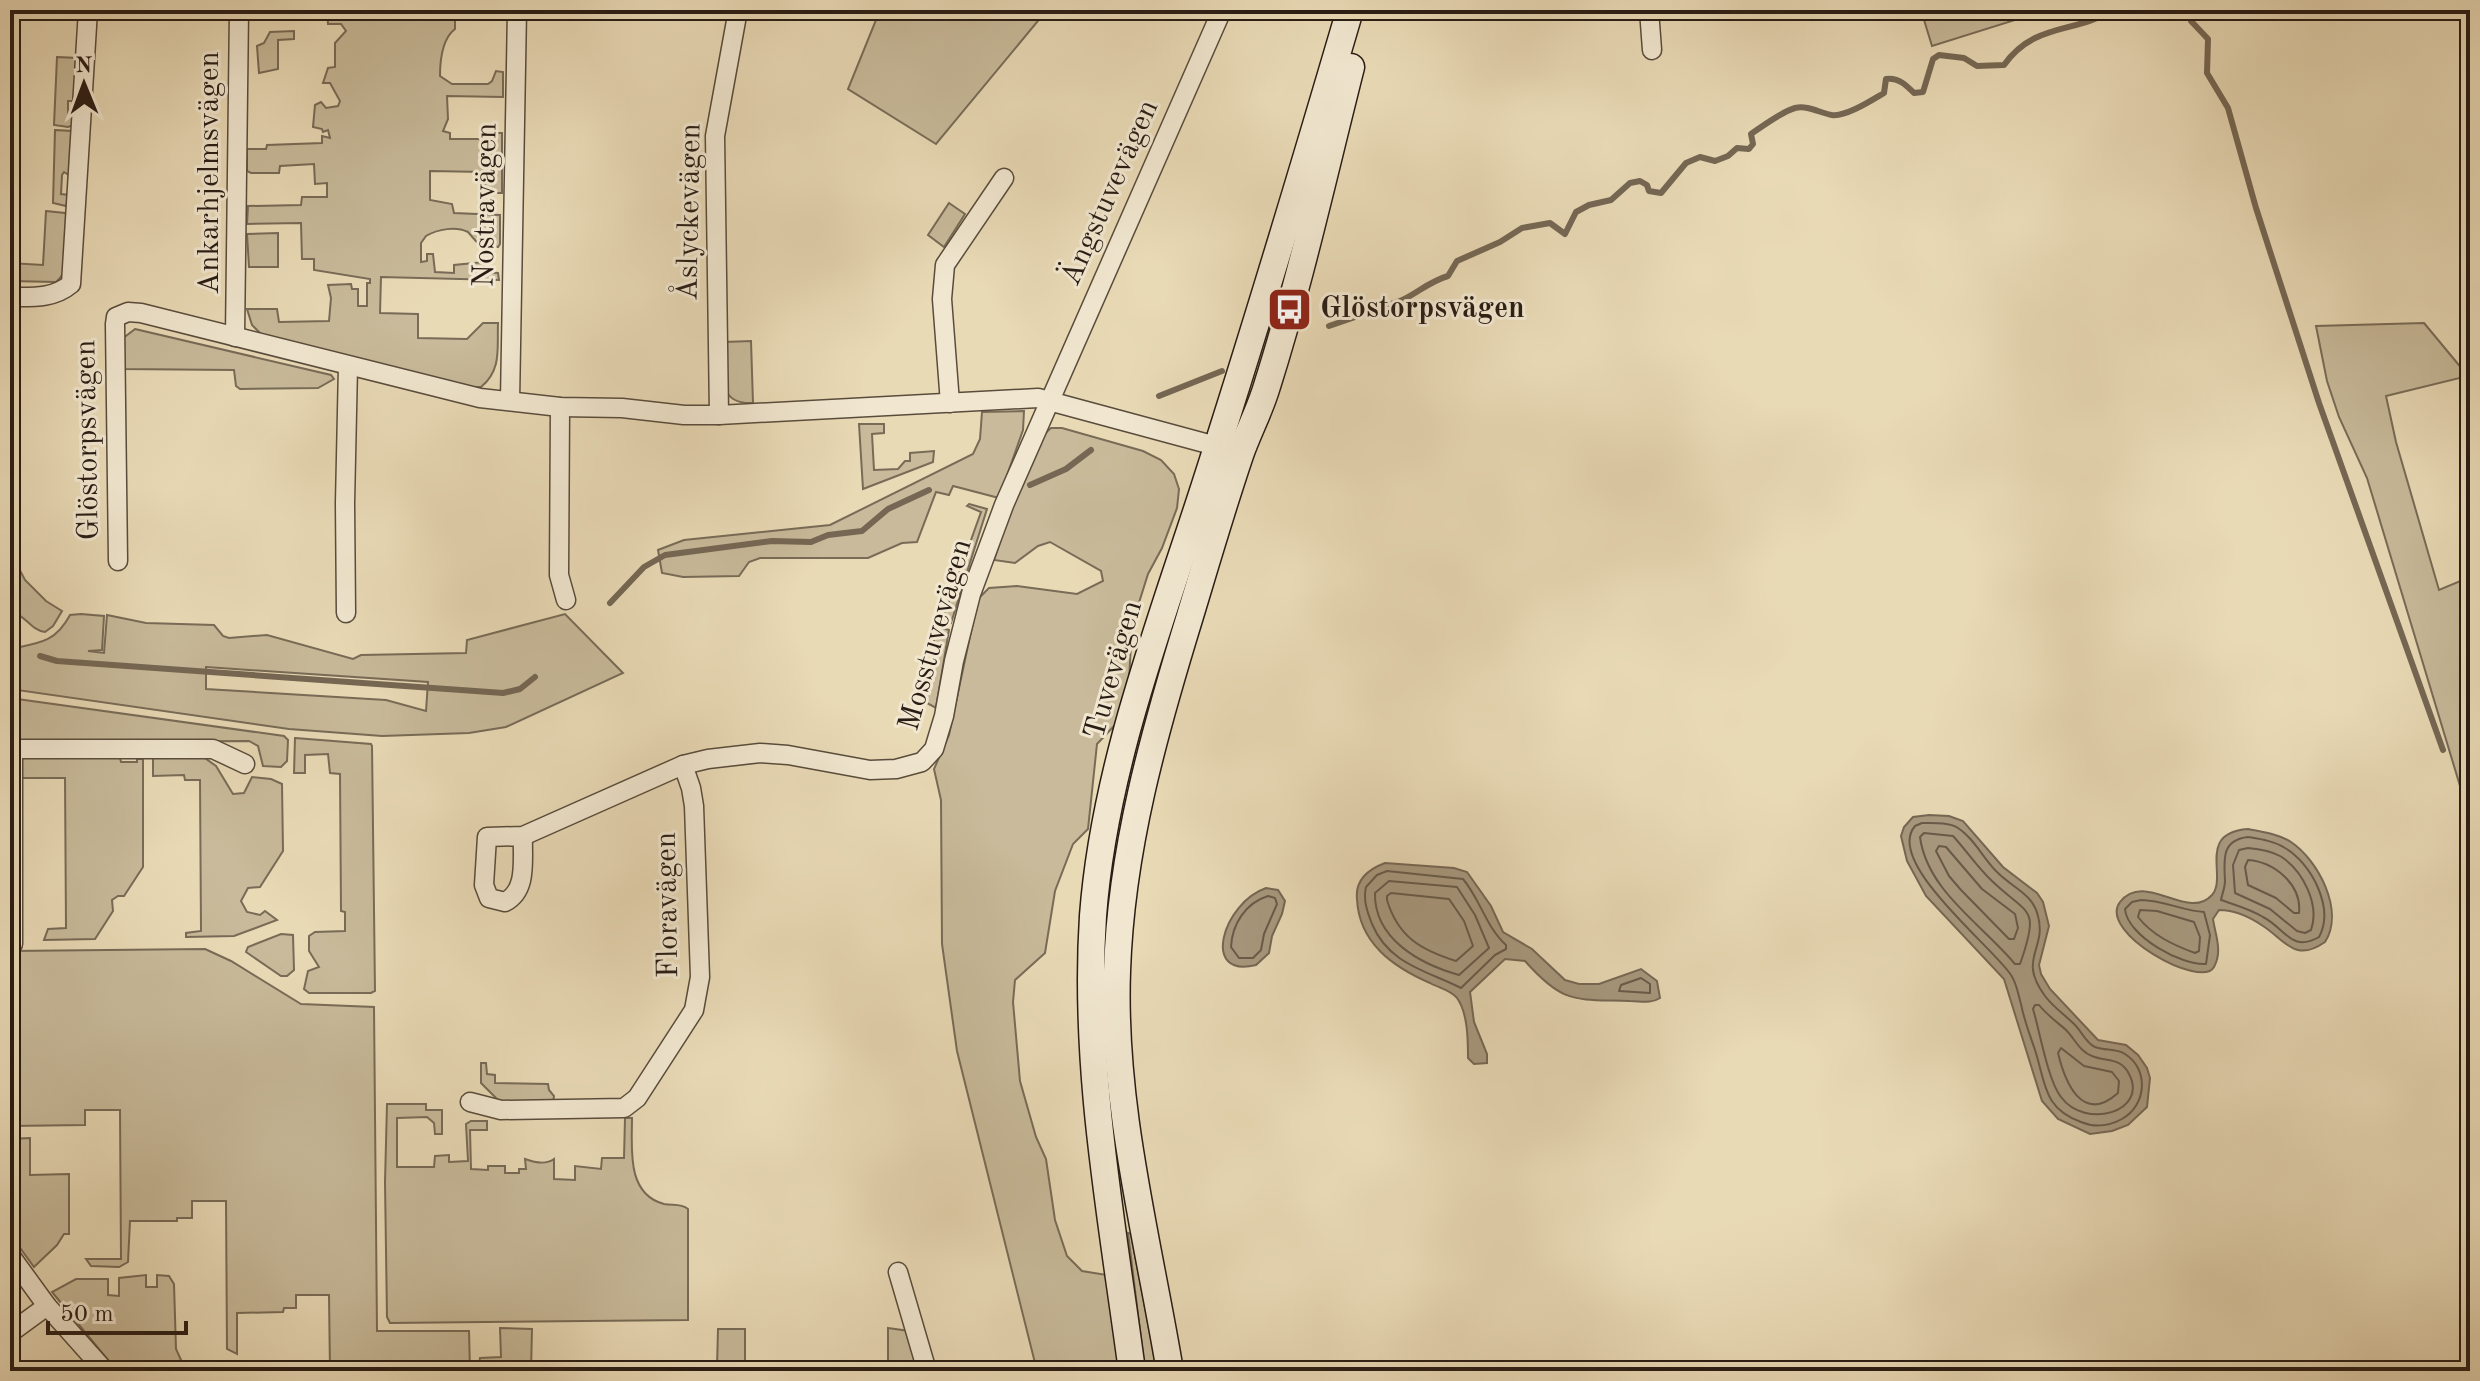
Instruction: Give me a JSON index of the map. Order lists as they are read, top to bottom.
{
  "streets": {
    "main road": ["Tuvevägen"],
    "street": [
      "Ankarhjelmsvägen",
      "Ängstuvevägen",
      "Nostravägen",
      "Åslyckevägen",
      "Glöstorpsvägen",
      "Mosstuvevägen",
      "Floravägen"
    ]
  },
  "crossings": [
    ["Ankarhjelmsvägen", "Glöstorpsvägen"],
    ["Ängstuvevägen", "Glöstorpsvägen"],
    ["Ängstuvevägen", "Mosstuvevägen"],
    ["Nostravägen", "Glöstorpsvägen"],
    ["Åslyckevägen", "Glöstorpsvägen"],
    ["Glöstorpsvägen", "Mosstuvevägen"],
    ["Glöstorpsvägen", "Tuvevägen"],
    ["Mosstuvevägen", "Floravägen"]
  ],
  "places": {
    "bus stop": ["Glöstorpsvägen"]
  },
  "scale_bar": "50 m",
  "north": "top"
}
